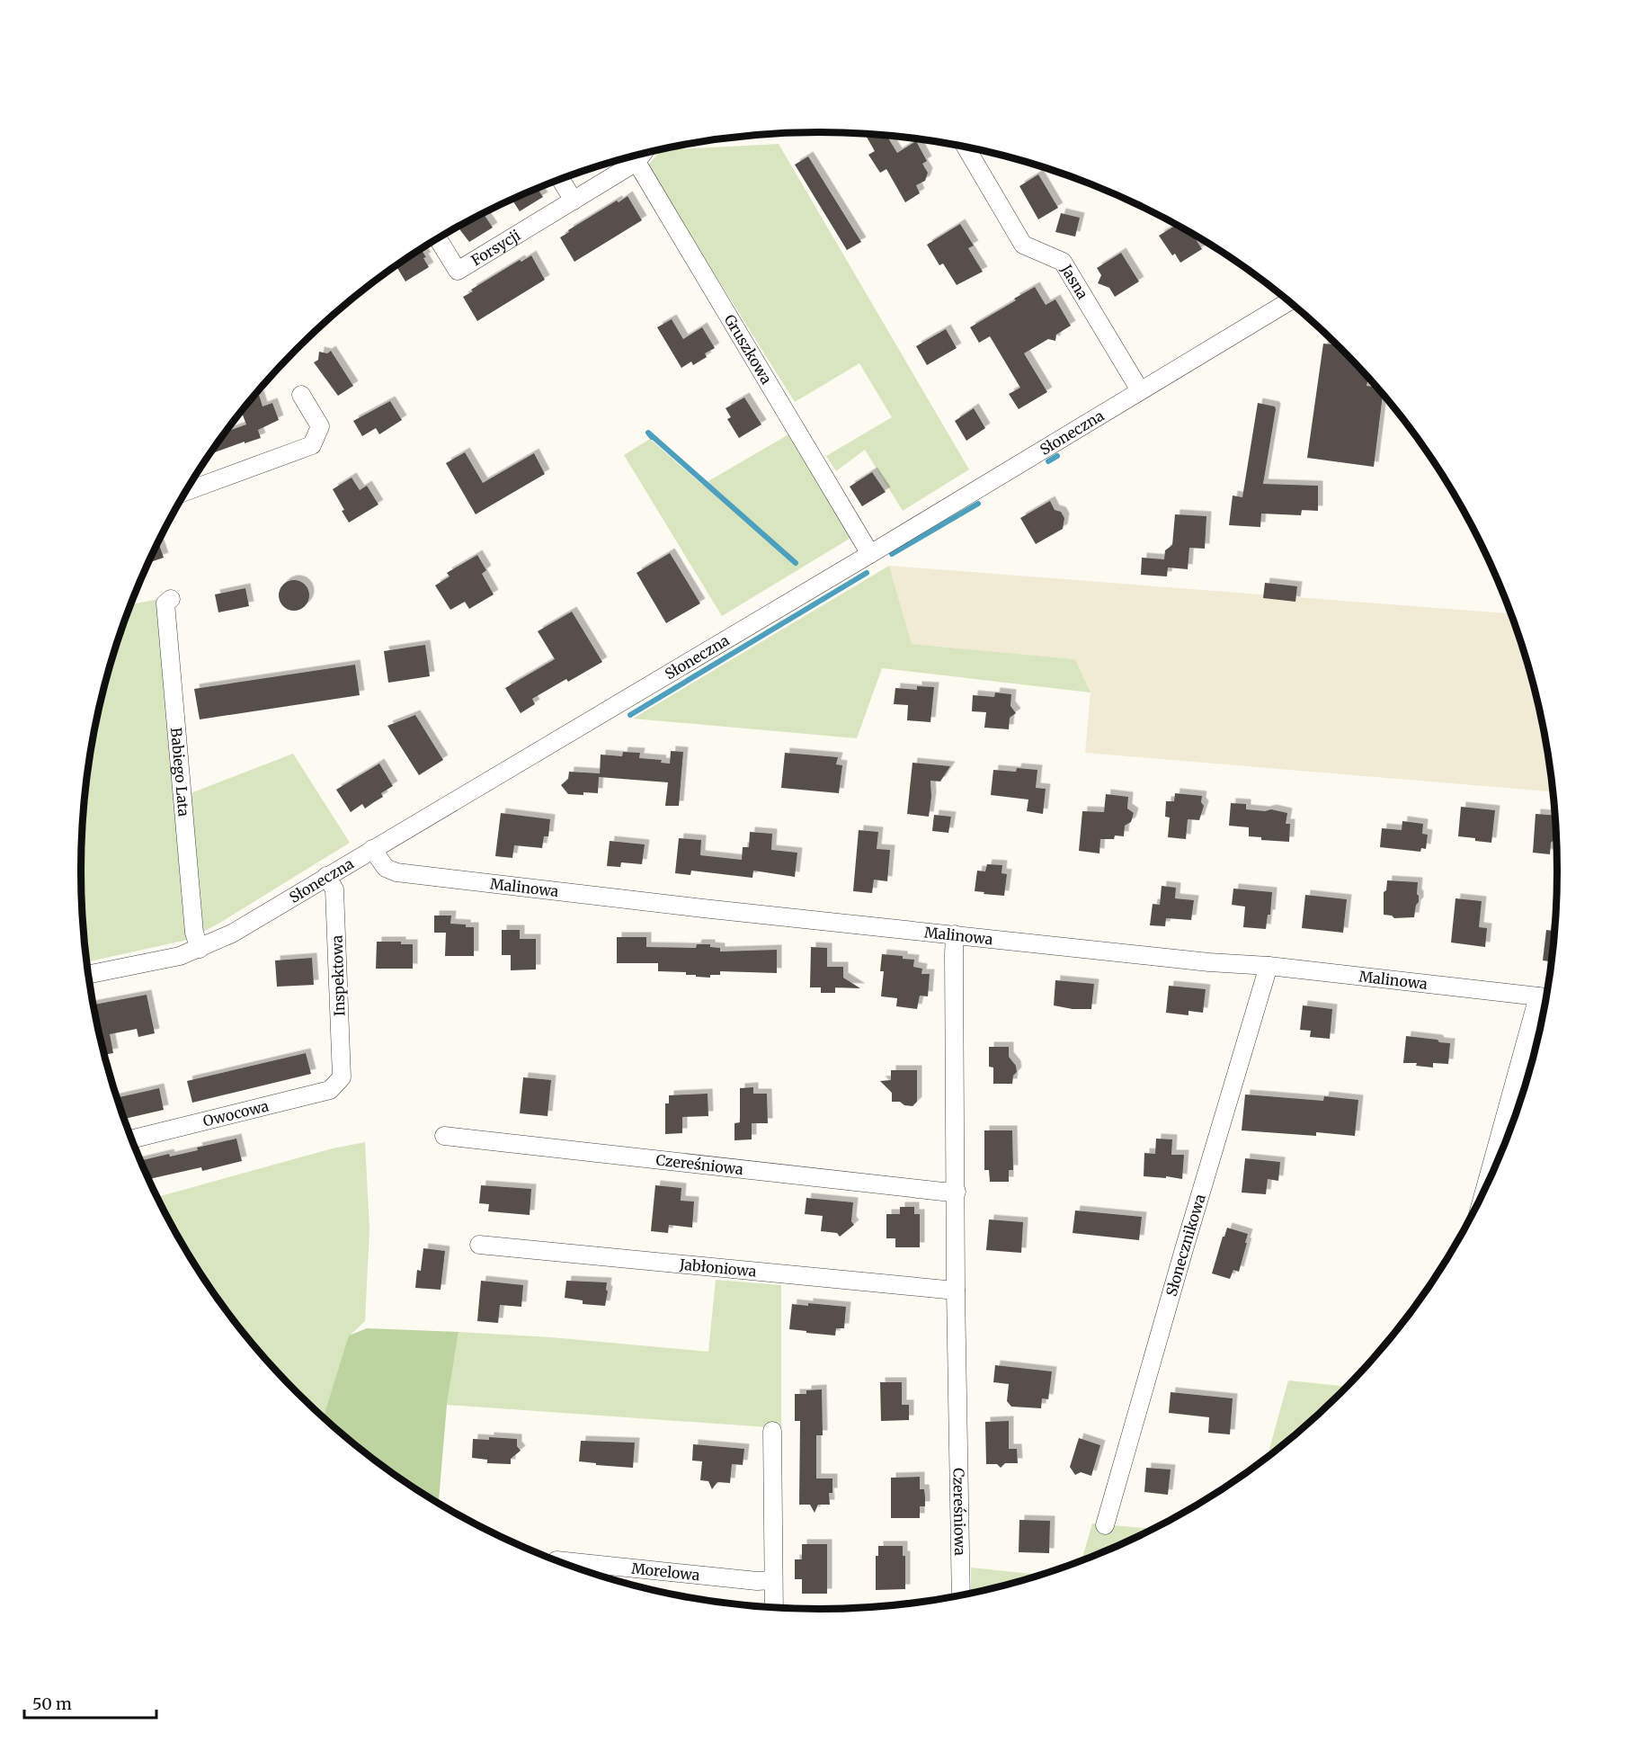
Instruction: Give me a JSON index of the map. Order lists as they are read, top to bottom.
{
  "streets": {
    "street": [
      "Forsycji",
      "Jasna",
      "Gruszkowa",
      "Słoneczna",
      "Babiego Lata",
      "Malinowa",
      "Inspektowa",
      "Owocowa",
      "Czereśniowa",
      "Słonecznikowa",
      "Jabłoniowa",
      "Morelowa"
    ]
  },
  "crossings": [
    ["Forsycji", "Gruszkowa"],
    ["Jasna", "Słoneczna"],
    ["Gruszkowa", "Słoneczna"],
    ["Słoneczna", "Babiego Lata"],
    ["Słoneczna", "Malinowa"],
    ["Słoneczna", "Inspektowa"],
    ["Malinowa", "Czereśniowa"],
    ["Malinowa", "Słonecznikowa"],
    ["Inspektowa", "Owocowa"],
    ["Czereśniowa", "Jabłoniowa"]
  ],
  "scale_bar": "50 m"
}
